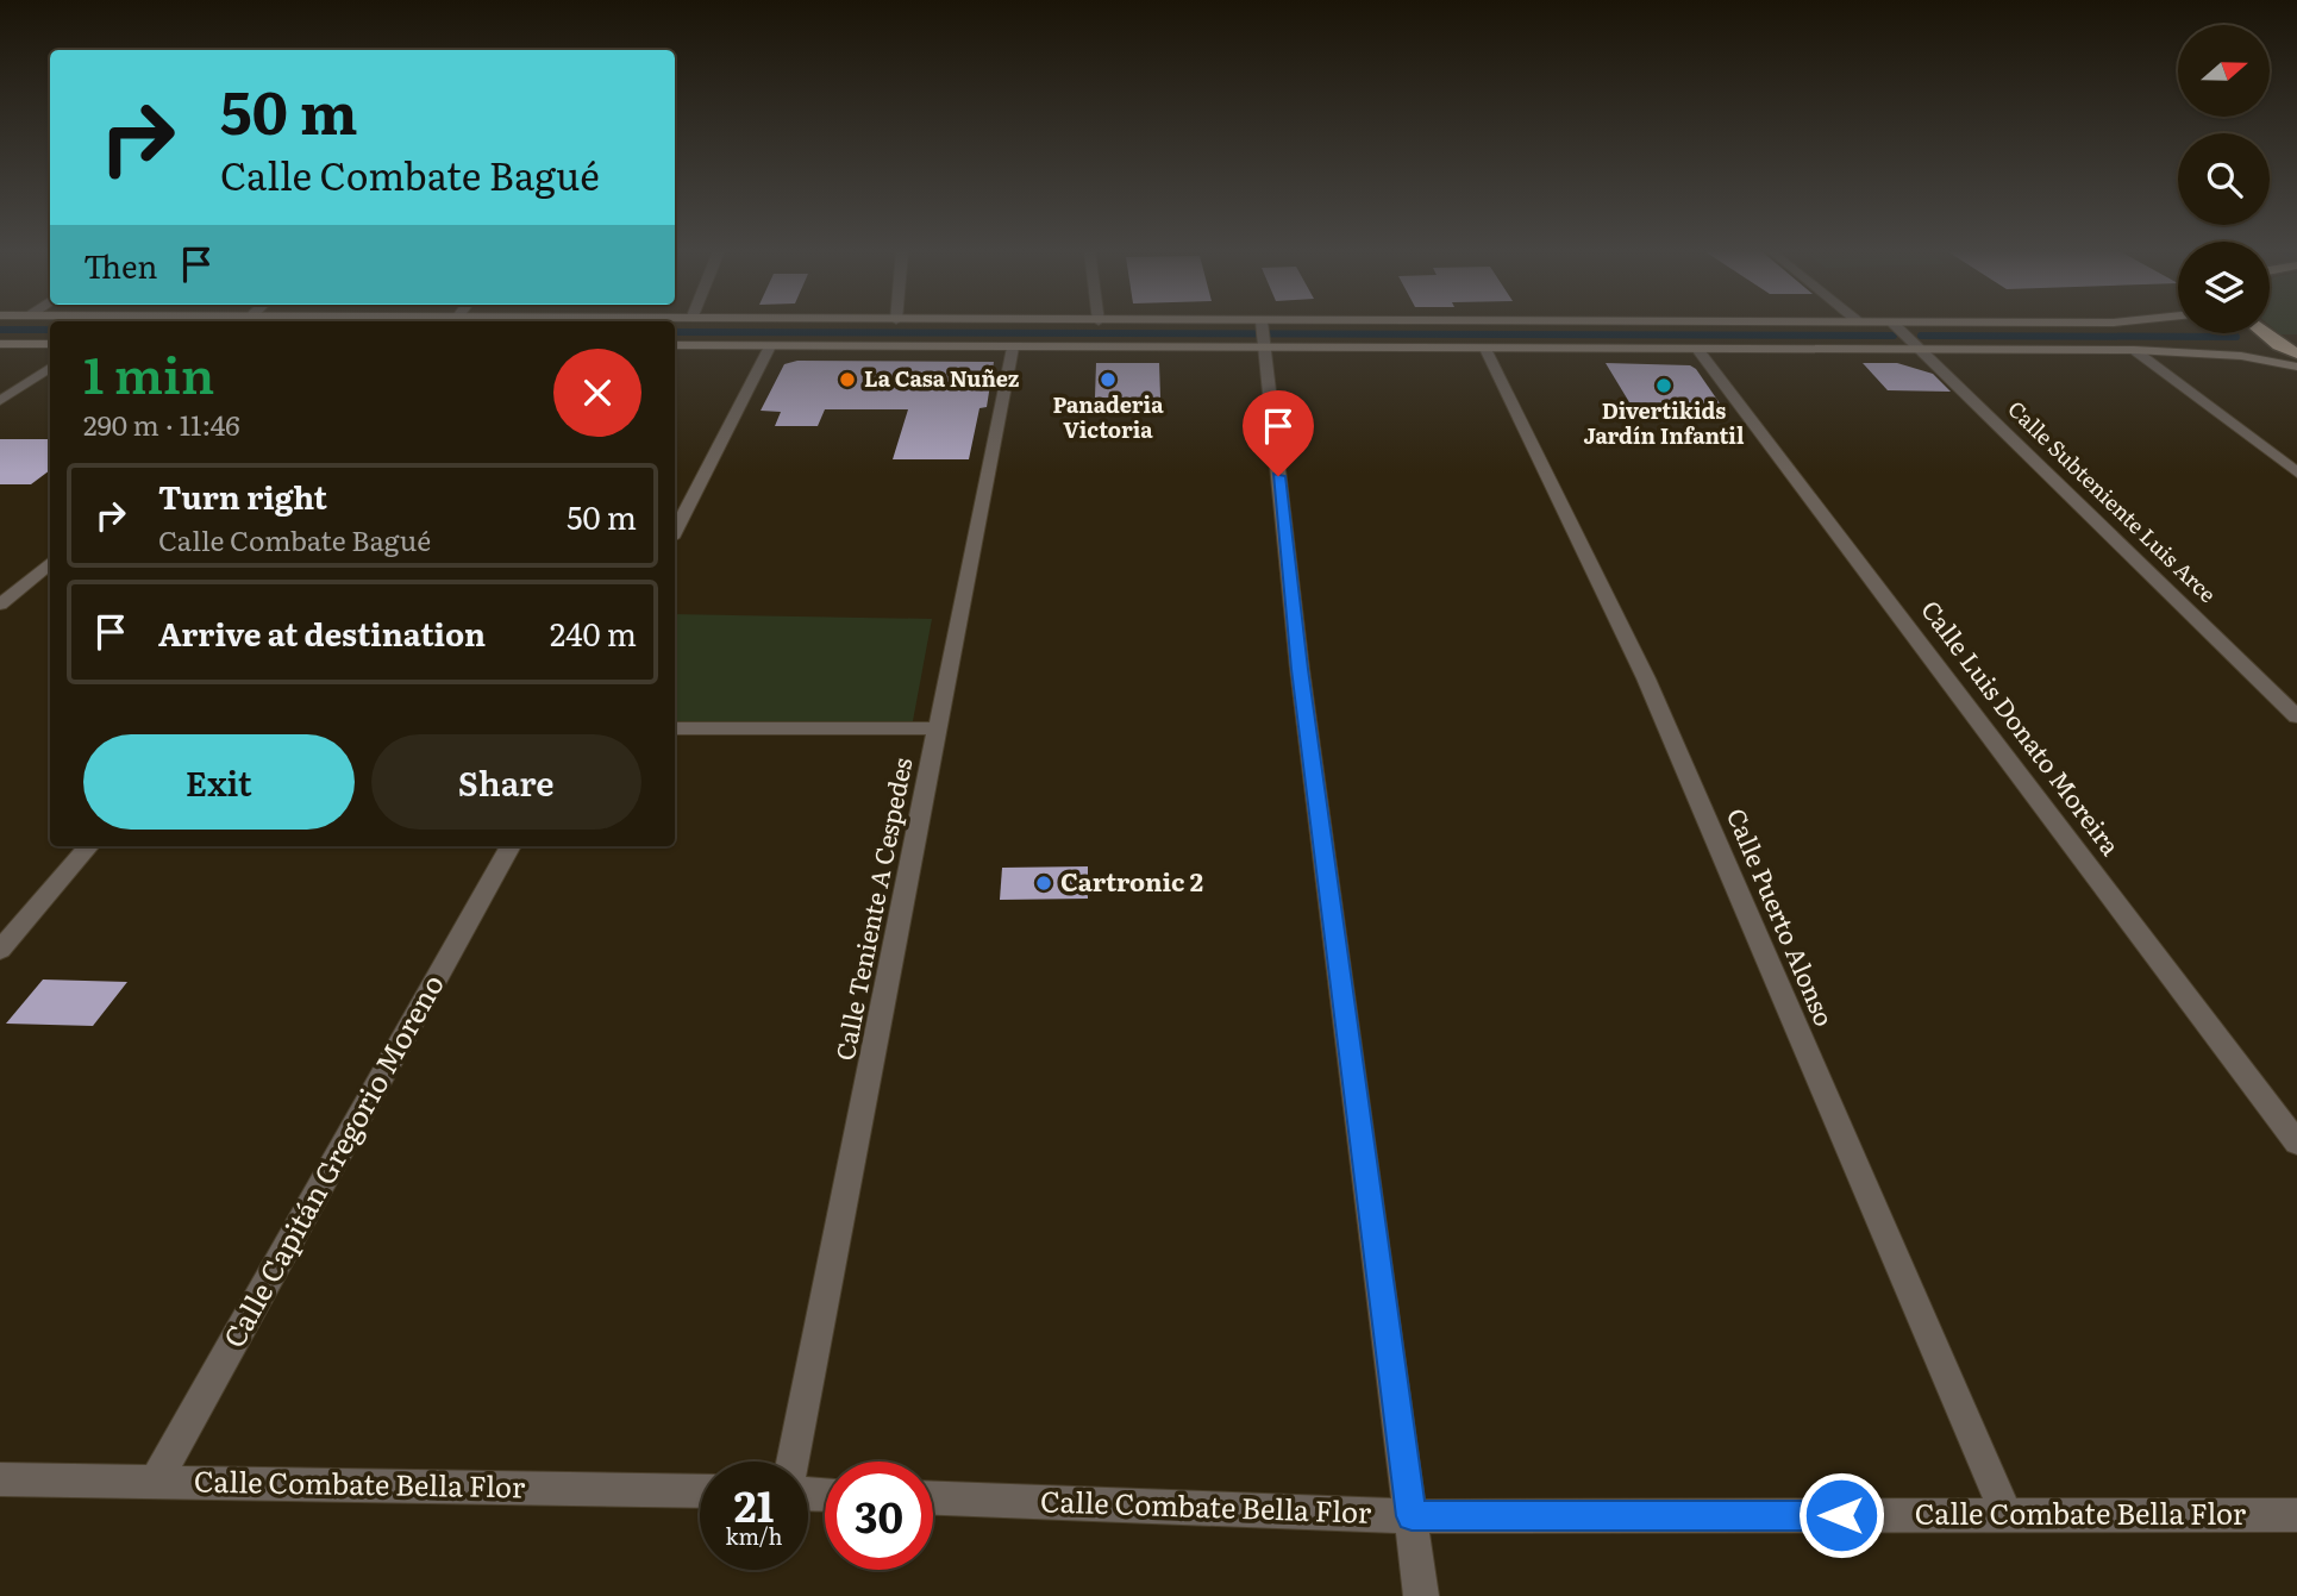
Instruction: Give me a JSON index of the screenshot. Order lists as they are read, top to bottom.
{
  "streets": {
    "street": [
      "Calle Subteniente Luis Arce",
      "Calle Luis Donato Moreira",
      "Calle Teniente A Cespedes",
      "Calle Puerto Alonso",
      "Calle Capitán Gregorio Moreno",
      "Calle Combate Bella Flor"
    ]
  },
  "crossings": [
    ["Calle Puerto Alonso", "Calle Combate Bella Flor"],
    ["Calle Capitán Gregorio Moreno", "Calle Combate Bella Flor"]
  ],
  "places": [
    "La Casa Nuñez",
    "Panaderia Victoria",
    "Divertikids Jardín Infantil",
    "Cartronic 2"
  ],
  "north": "right",
  "page": {
    "turn": ["50 m", "Calle Combate Bagué"],
    "then": "Then",
    "heading": ["1 min", "290 m · 11:46"],
    "list": [
      {
        "name": "Turn right",
        "note": "Calle Combate Bagué",
        "value": "50 m"
      },
      {
        "name": "Arrive at destination",
        "value": "240 m"
      }
    ],
    "buttons": ["Exit", "Share"],
    "speed": "21 km/h",
    "limit": "30"
  }
}
